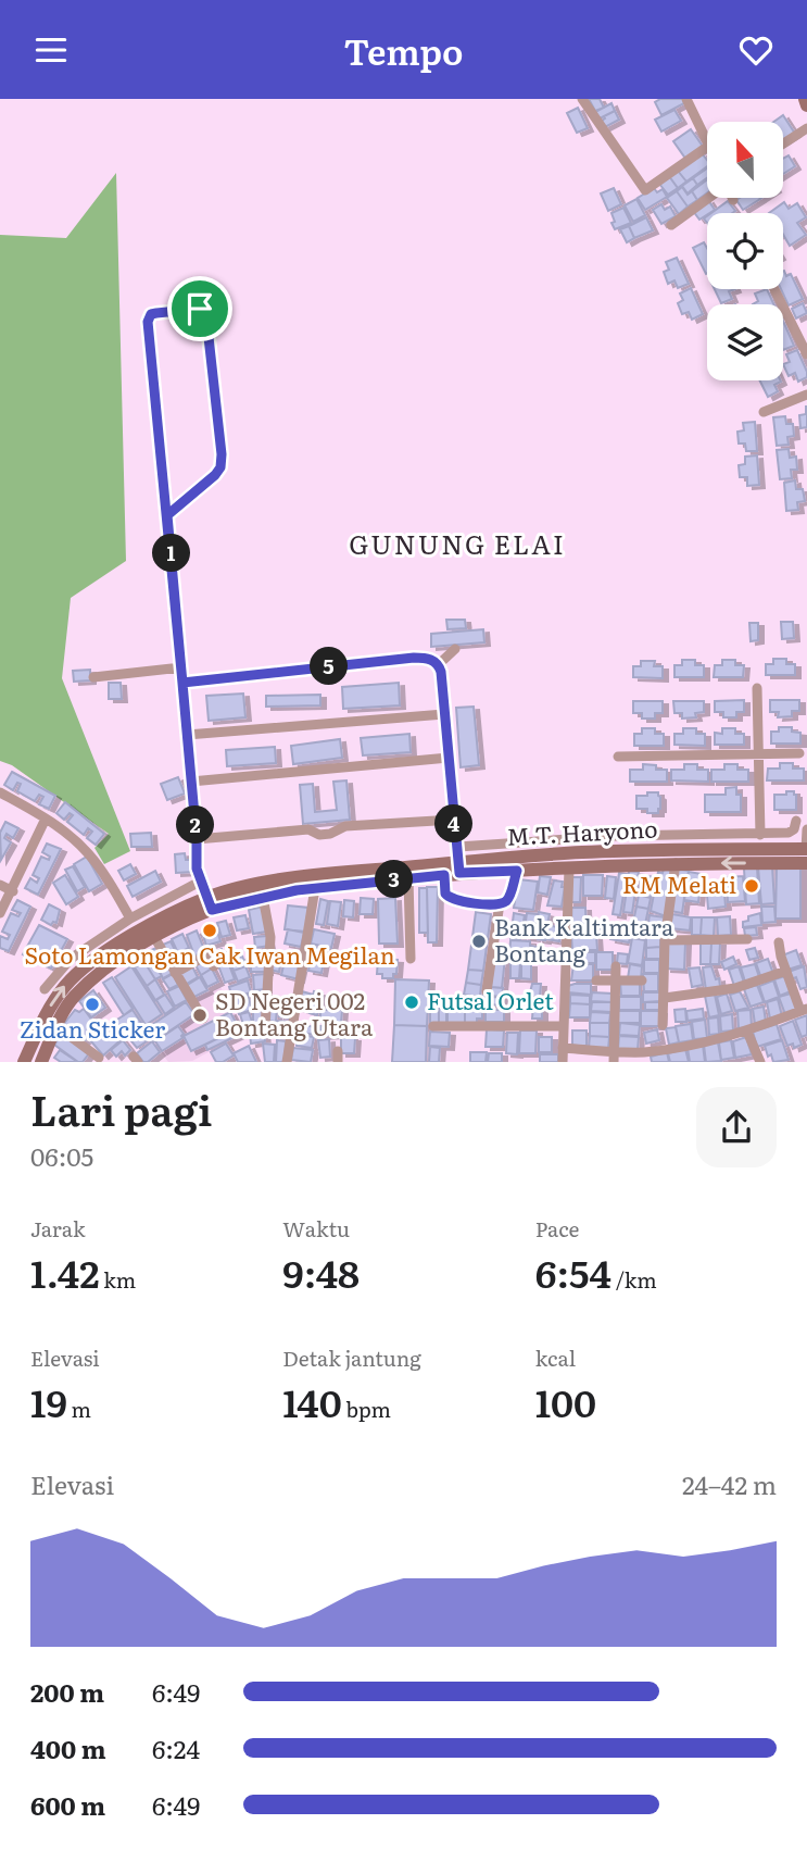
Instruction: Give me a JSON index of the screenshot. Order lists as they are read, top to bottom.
{
  "streets": {
    "main road": ["M.T. Haryono"]
  },
  "districts": ["GUNUNG ELAI"],
  "places": [
    "RM Melati",
    "Soto Lamongan Cak Iwan Megilan",
    "Bank Kaltimtara Bontang",
    "Futsal Orlet",
    "Zidan Sticker",
    "SD Negeri 002 Bontang Utara"
  ],
  "north": "top",
  "page": {
    "header": "Tempo",
    "pins": [
      "1",
      "5",
      "4",
      "2",
      "3"
    ],
    "heading": ["Lari pagi", "06:05"],
    "stats": [
      ["Jarak", "1.42 km"],
      ["Waktu", "9:48"],
      ["Pace", "6:54 /km"],
      ["Elevasi", "19 m"],
      ["Detak jantung", "140 bpm"],
      ["kcal", "100"]
    ],
    "chart": ["Elevasi", "24–42 m"],
    "list": [
      {
        "name": "200 m",
        "note": "6:49"
      },
      {
        "name": "400 m",
        "note": "6:24"
      },
      {
        "name": "600 m",
        "note": "6:49"
      }
    ]
  }
}
